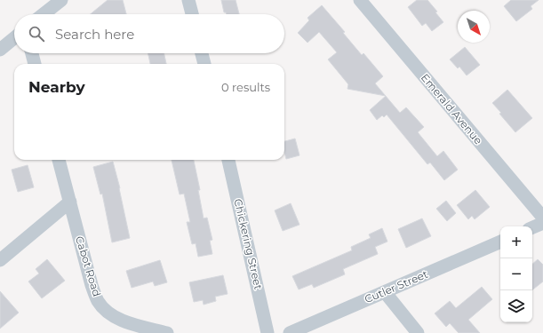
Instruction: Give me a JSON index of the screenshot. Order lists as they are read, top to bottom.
{
  "streets": {
    "street": [
      "Emerald Avenue",
      "Chickering Street",
      "Cabot Road",
      "Cutler Street"
    ]
  },
  "north": "bottom right",
  "page": {
    "search": "Search here",
    "heading": ["Nearby", "0 results"],
    "map_buttons": ["+", "−"]
  }
}
